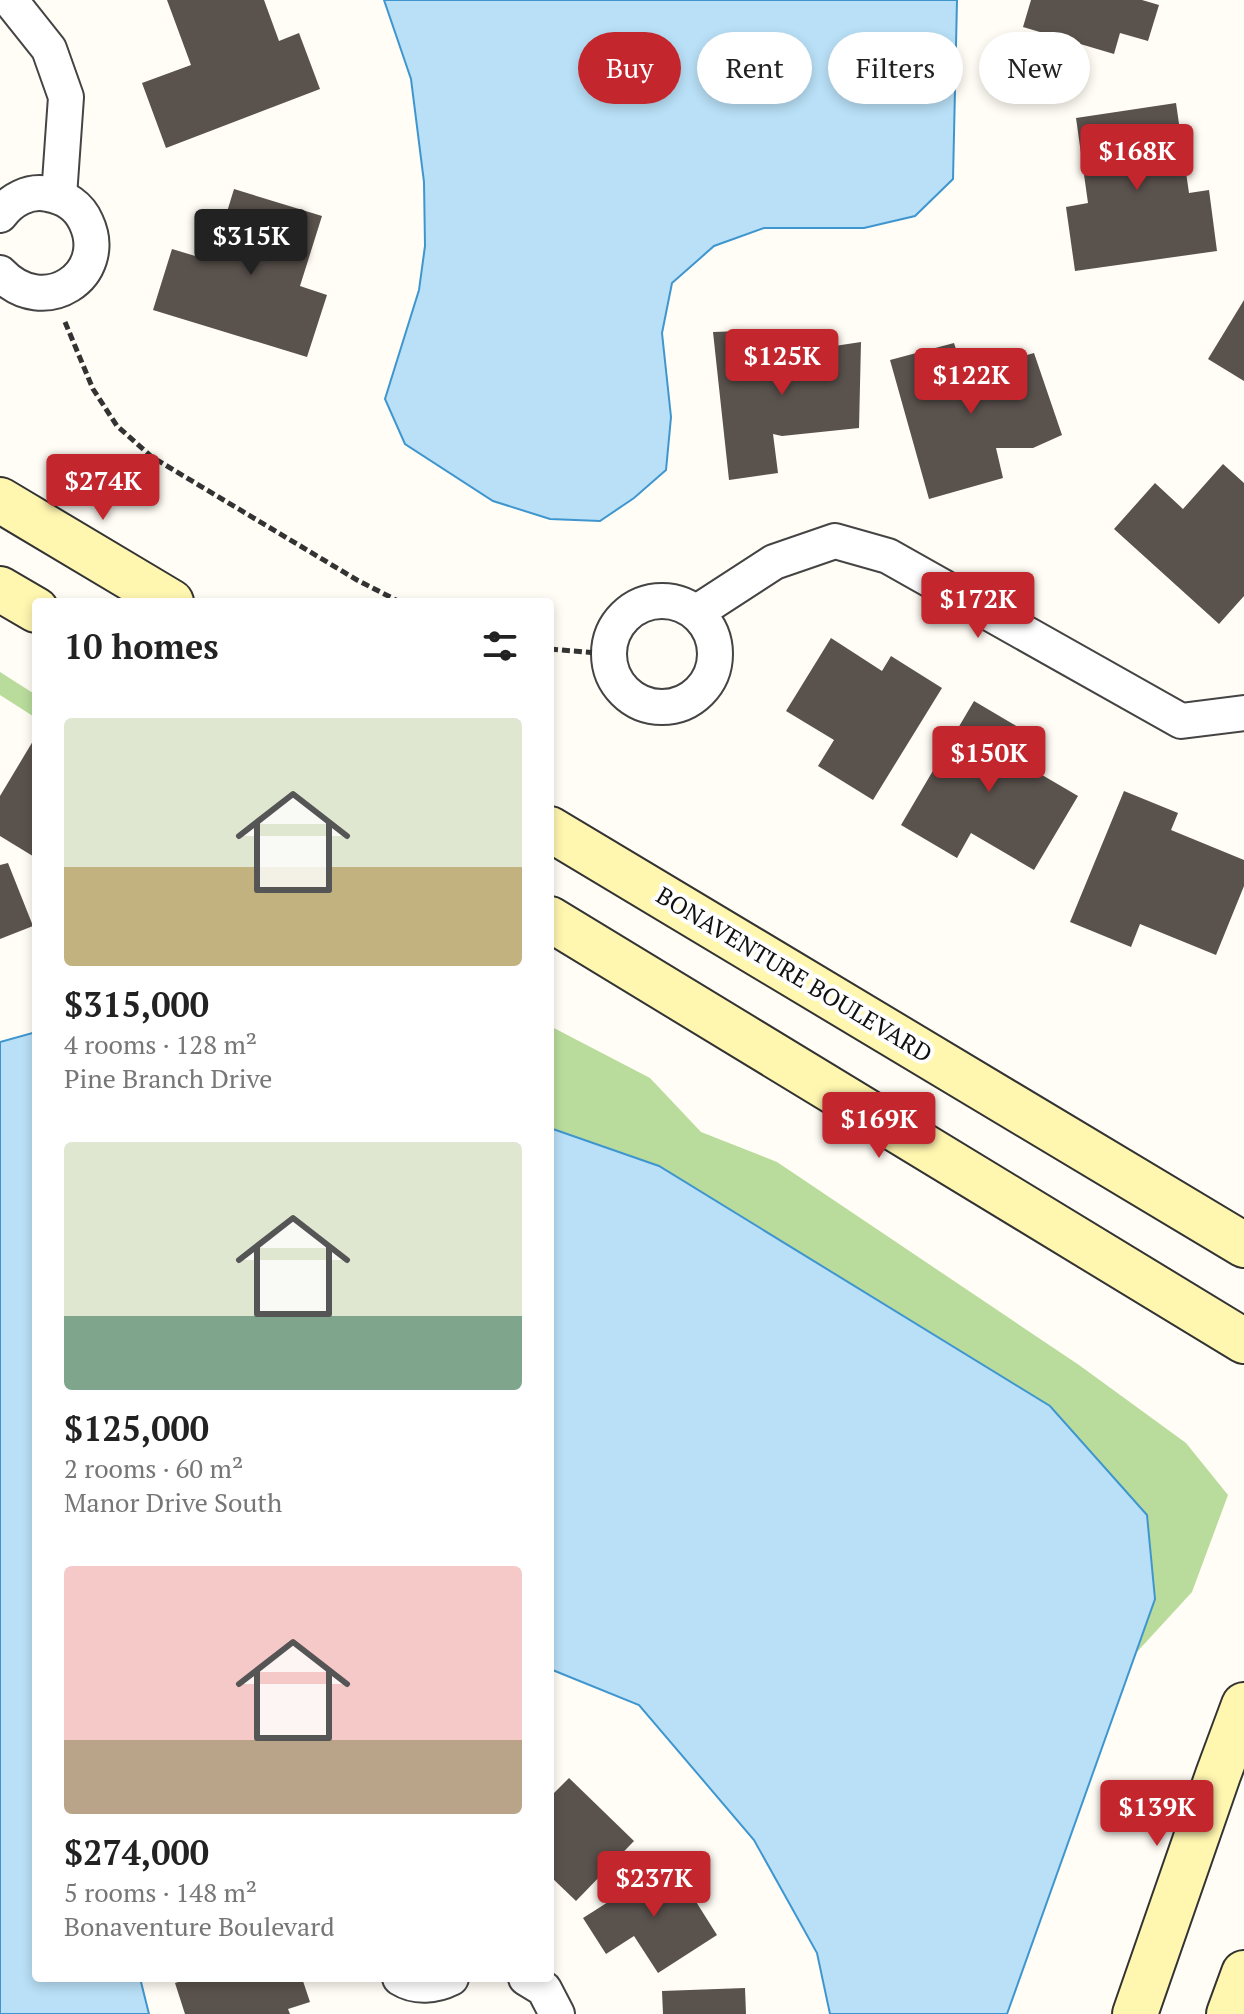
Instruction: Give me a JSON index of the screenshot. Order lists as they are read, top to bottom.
{
  "streets": {
    "main road": ["BONAVENTURE BOULEVARD"]
  },
  "page": {
    "chip": [
      "Buy",
      "Rent",
      "Filters",
      "New"
    ],
    "price": [
      "$168K",
      "$315K",
      "$125K",
      "$122K",
      "$274K",
      "$172K",
      "$150K",
      "$169K",
      "$139K",
      "$237K"
    ],
    "heading": "10 homes",
    "list": [
      {
        "name": "$315,000",
        "note": "4 rooms · 128 m² · Pine Branch Drive"
      },
      {
        "name": "$125,000",
        "note": "2 rooms · 60 m² · Manor Drive South"
      },
      {
        "name": "$274,000",
        "note": "5 rooms · 148 m² · Bonaventure Boulevard"
      }
    ]
  }
}
